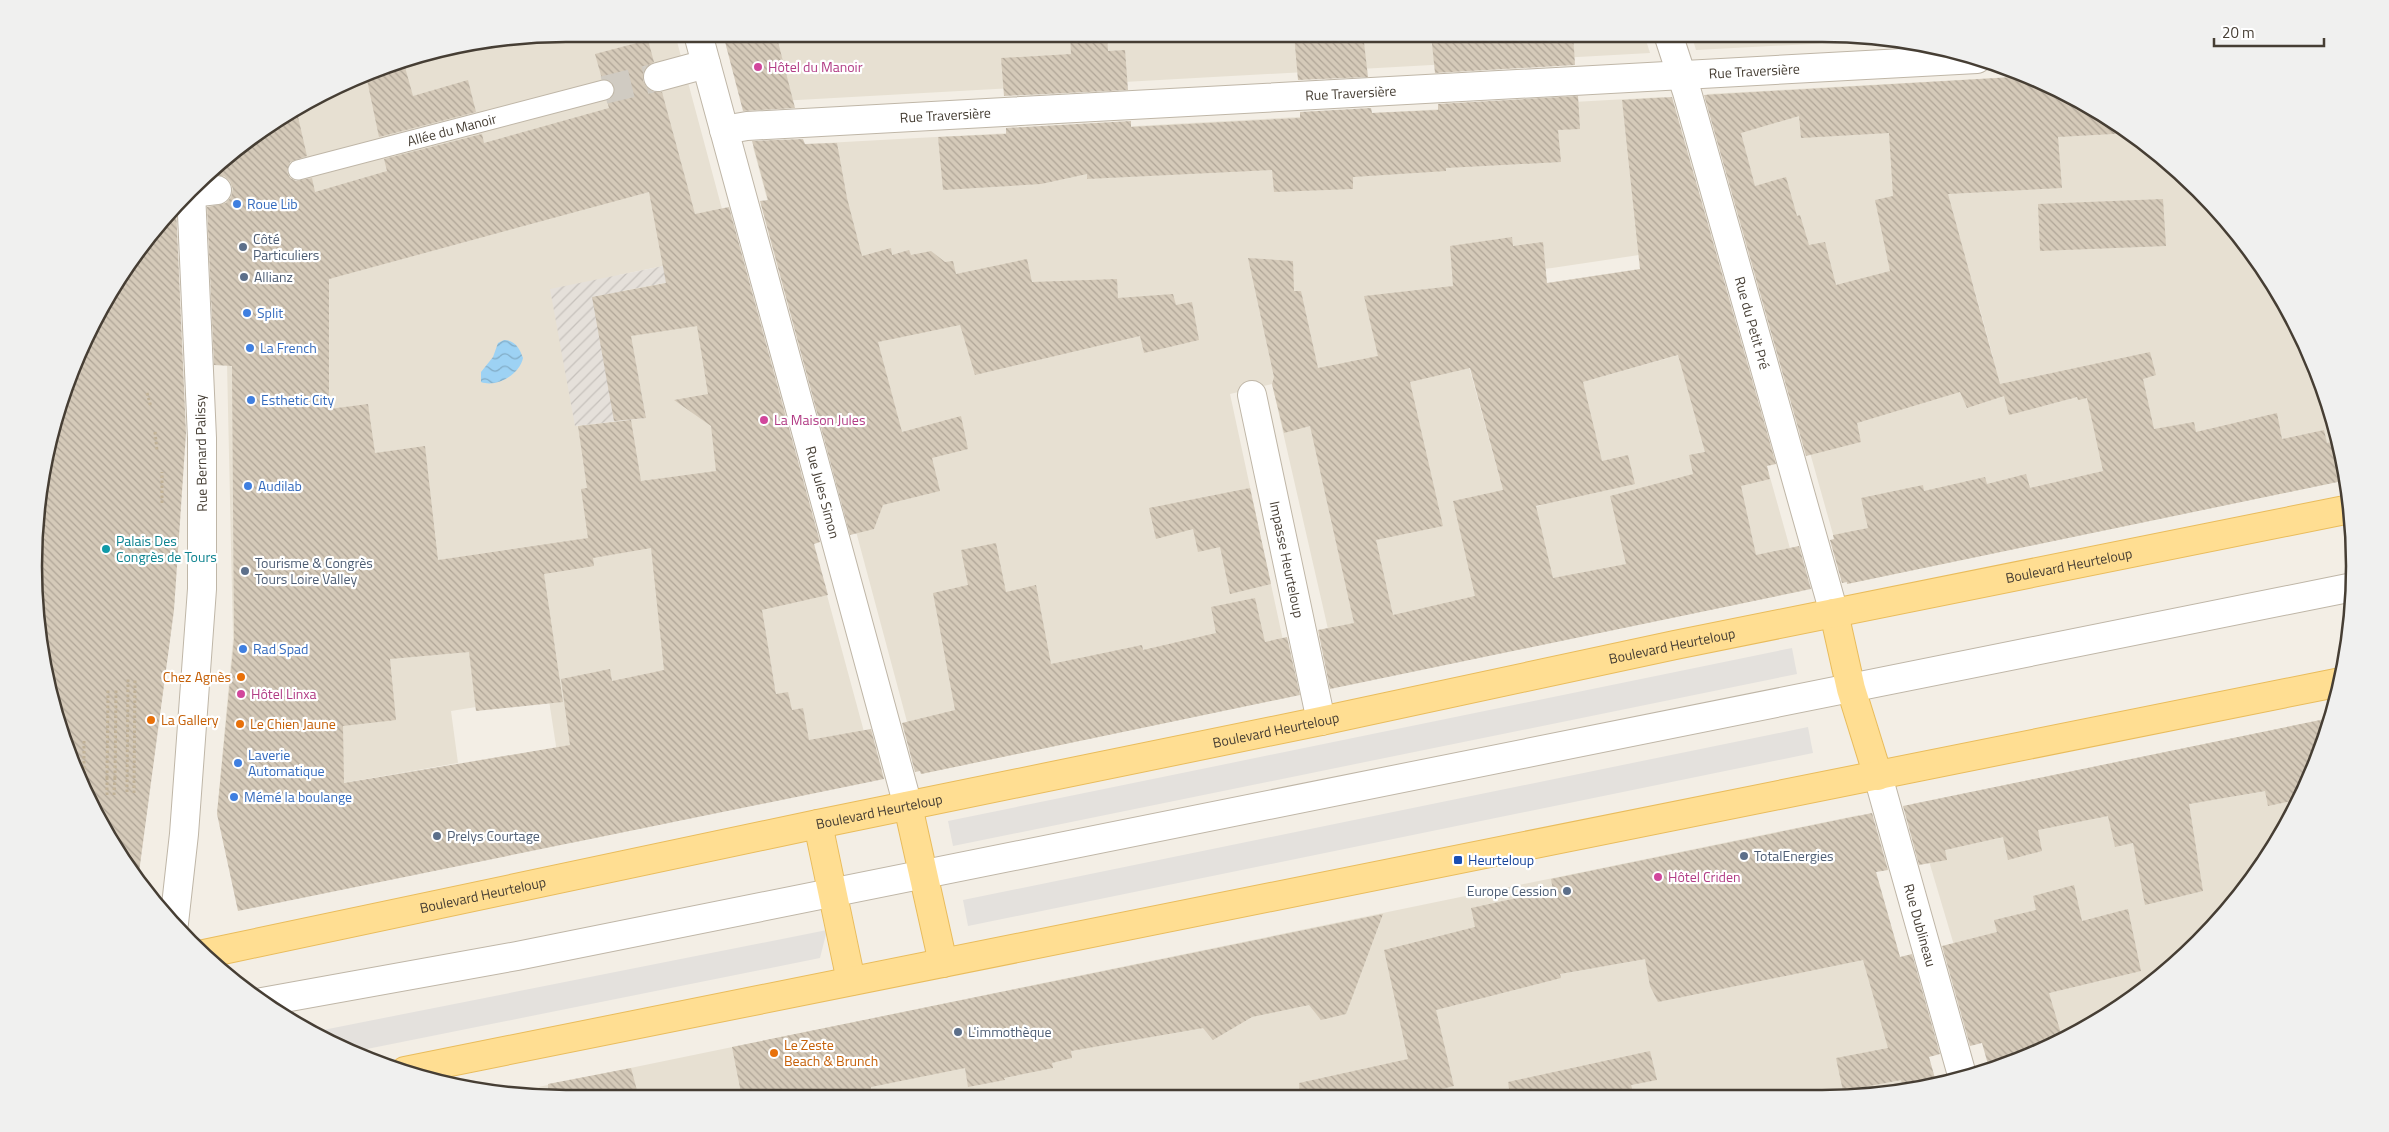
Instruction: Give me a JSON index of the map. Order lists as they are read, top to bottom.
{
  "streets": {
    "main road": ["Boulevard Heurteloup"],
    "street": [
      "Rue Traversière",
      "Rue du Petit Pré",
      "Rue Bernard Palissy",
      "Rue Jules Simon",
      "Impasse Heurteloup",
      "Rue Dublineau"
    ],
    "lane": ["Allée du Manoir"]
  },
  "crossings": [
    ["Rue Traversière", "Rue du Petit Pré"],
    ["Rue Traversière", "Rue Jules Simon"],
    ["Rue du Petit Pré", "Boulevard Heurteloup"],
    ["Rue Jules Simon", "Boulevard Heurteloup"],
    ["Impasse Heurteloup", "Boulevard Heurteloup"]
  ],
  "places": {
    "other": [
      "Hôtel du Manoir",
      "Roue Lib",
      "Côté Particuliers",
      "Allianz",
      "Split",
      "La French",
      "Esthetic City",
      "La Maison Jules",
      "Audilab",
      "Palais Des Congrès de Tours",
      "Tourisme & Congrès Tours Loire Valley",
      "Rad Spad",
      "Chez Agnès",
      "Hôtel Linxa",
      "La Gallery",
      "Le Chien Jaune",
      "Laverie Automatique",
      "Mémé la boulange",
      "Prelys Courtage",
      "TotalEnergies",
      "Hôtel Criden",
      "Europe Cession",
      "L'immothèque",
      "Le Zeste Beach & Brunch"
    ],
    "transit": ["Heurteloup"]
  },
  "scale_bar": "20 m"
}
